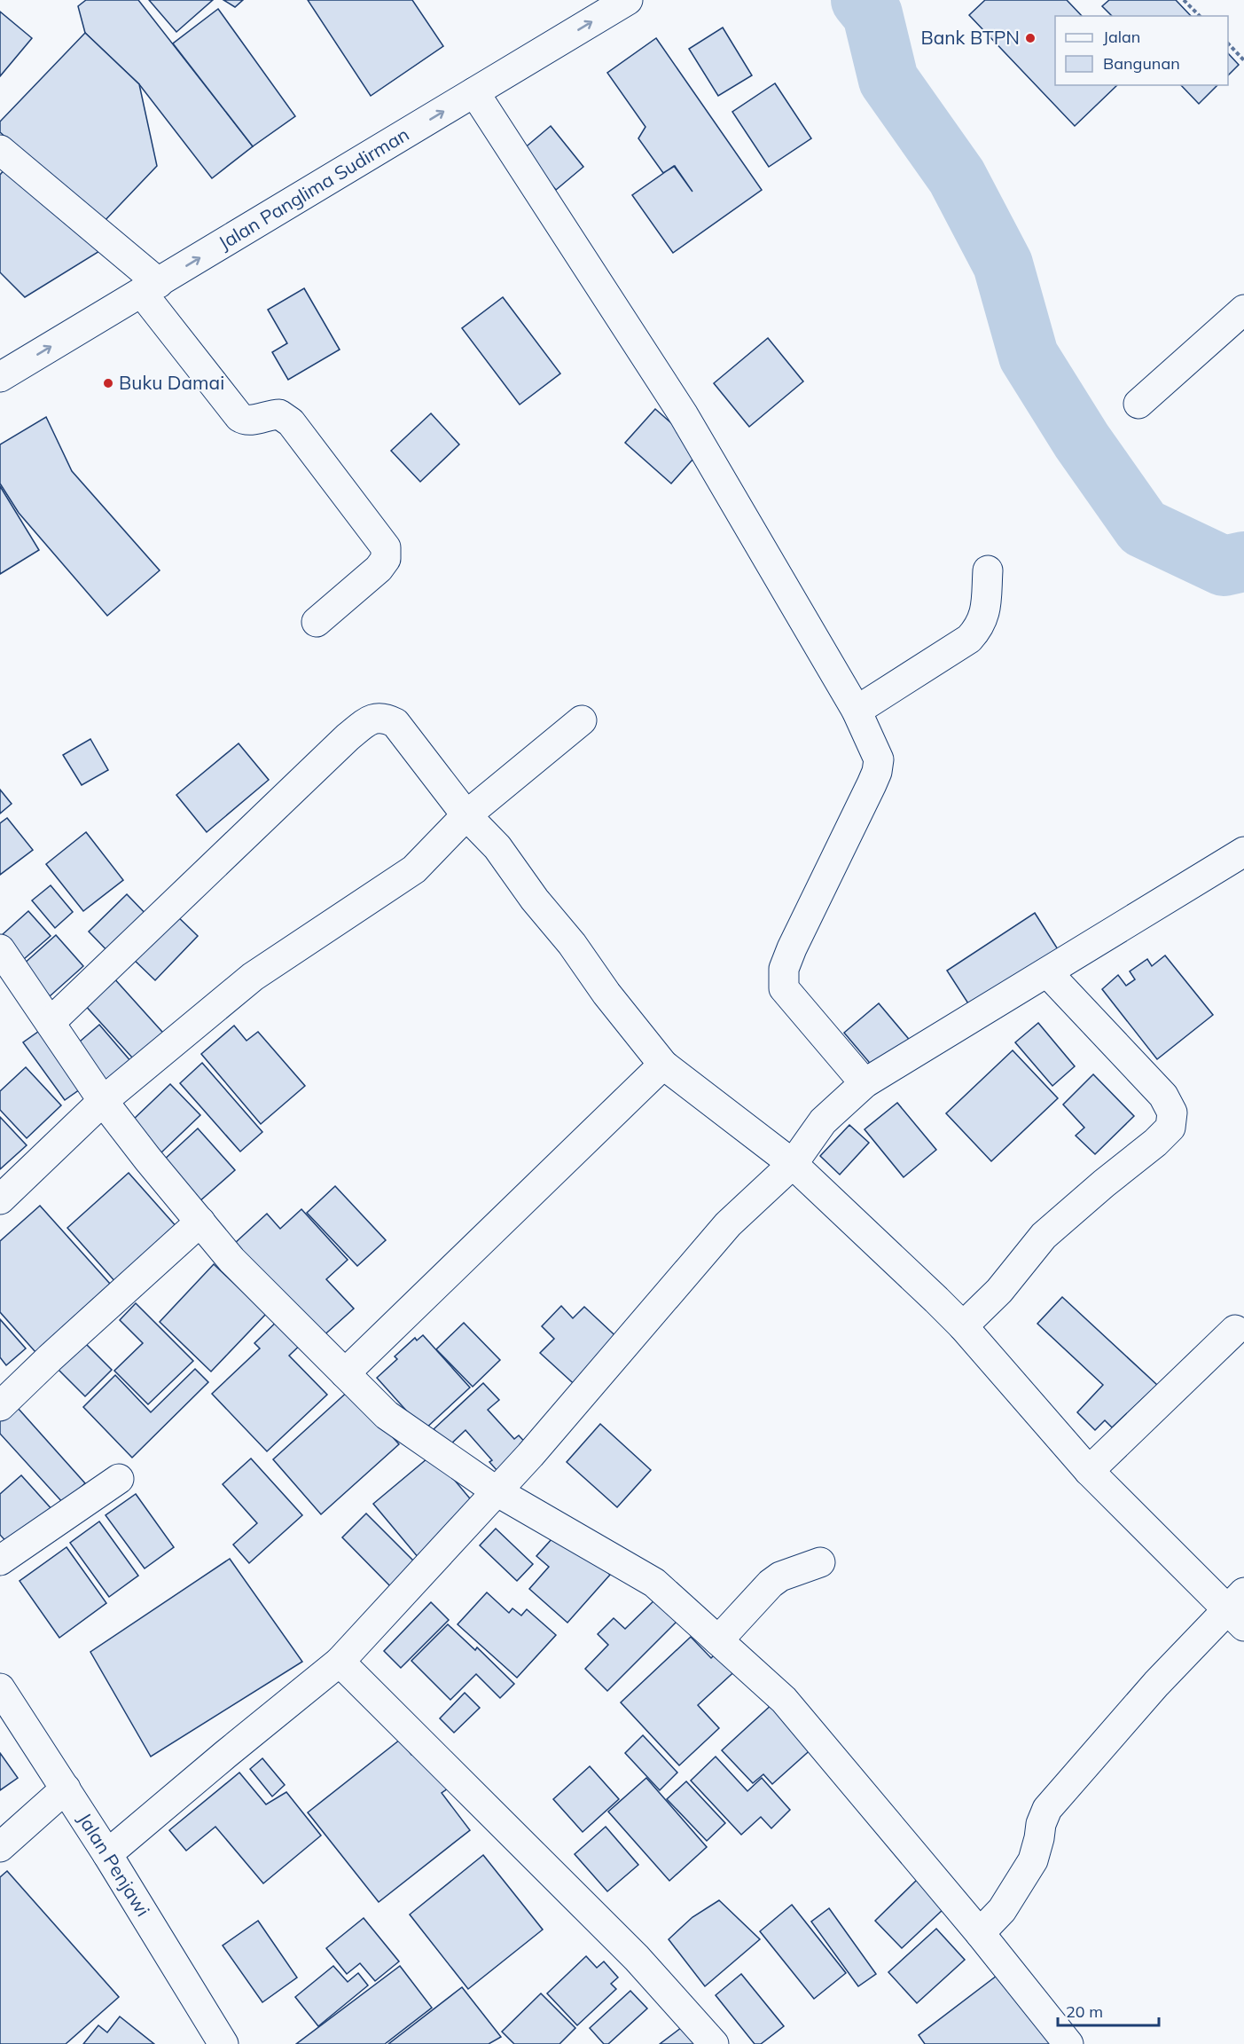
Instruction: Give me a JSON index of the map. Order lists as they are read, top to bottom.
{
  "streets": {
    "street": ["Jalan Panglima Sudirman", "Jalan Penjawi"]
  },
  "one_way": ["Jalan Panglima Sudirman"],
  "places": ["Bank BTPN", "Buku Damai"],
  "legend": ["Jalan", "Bangunan"],
  "scale_bar": "20 m"
}
